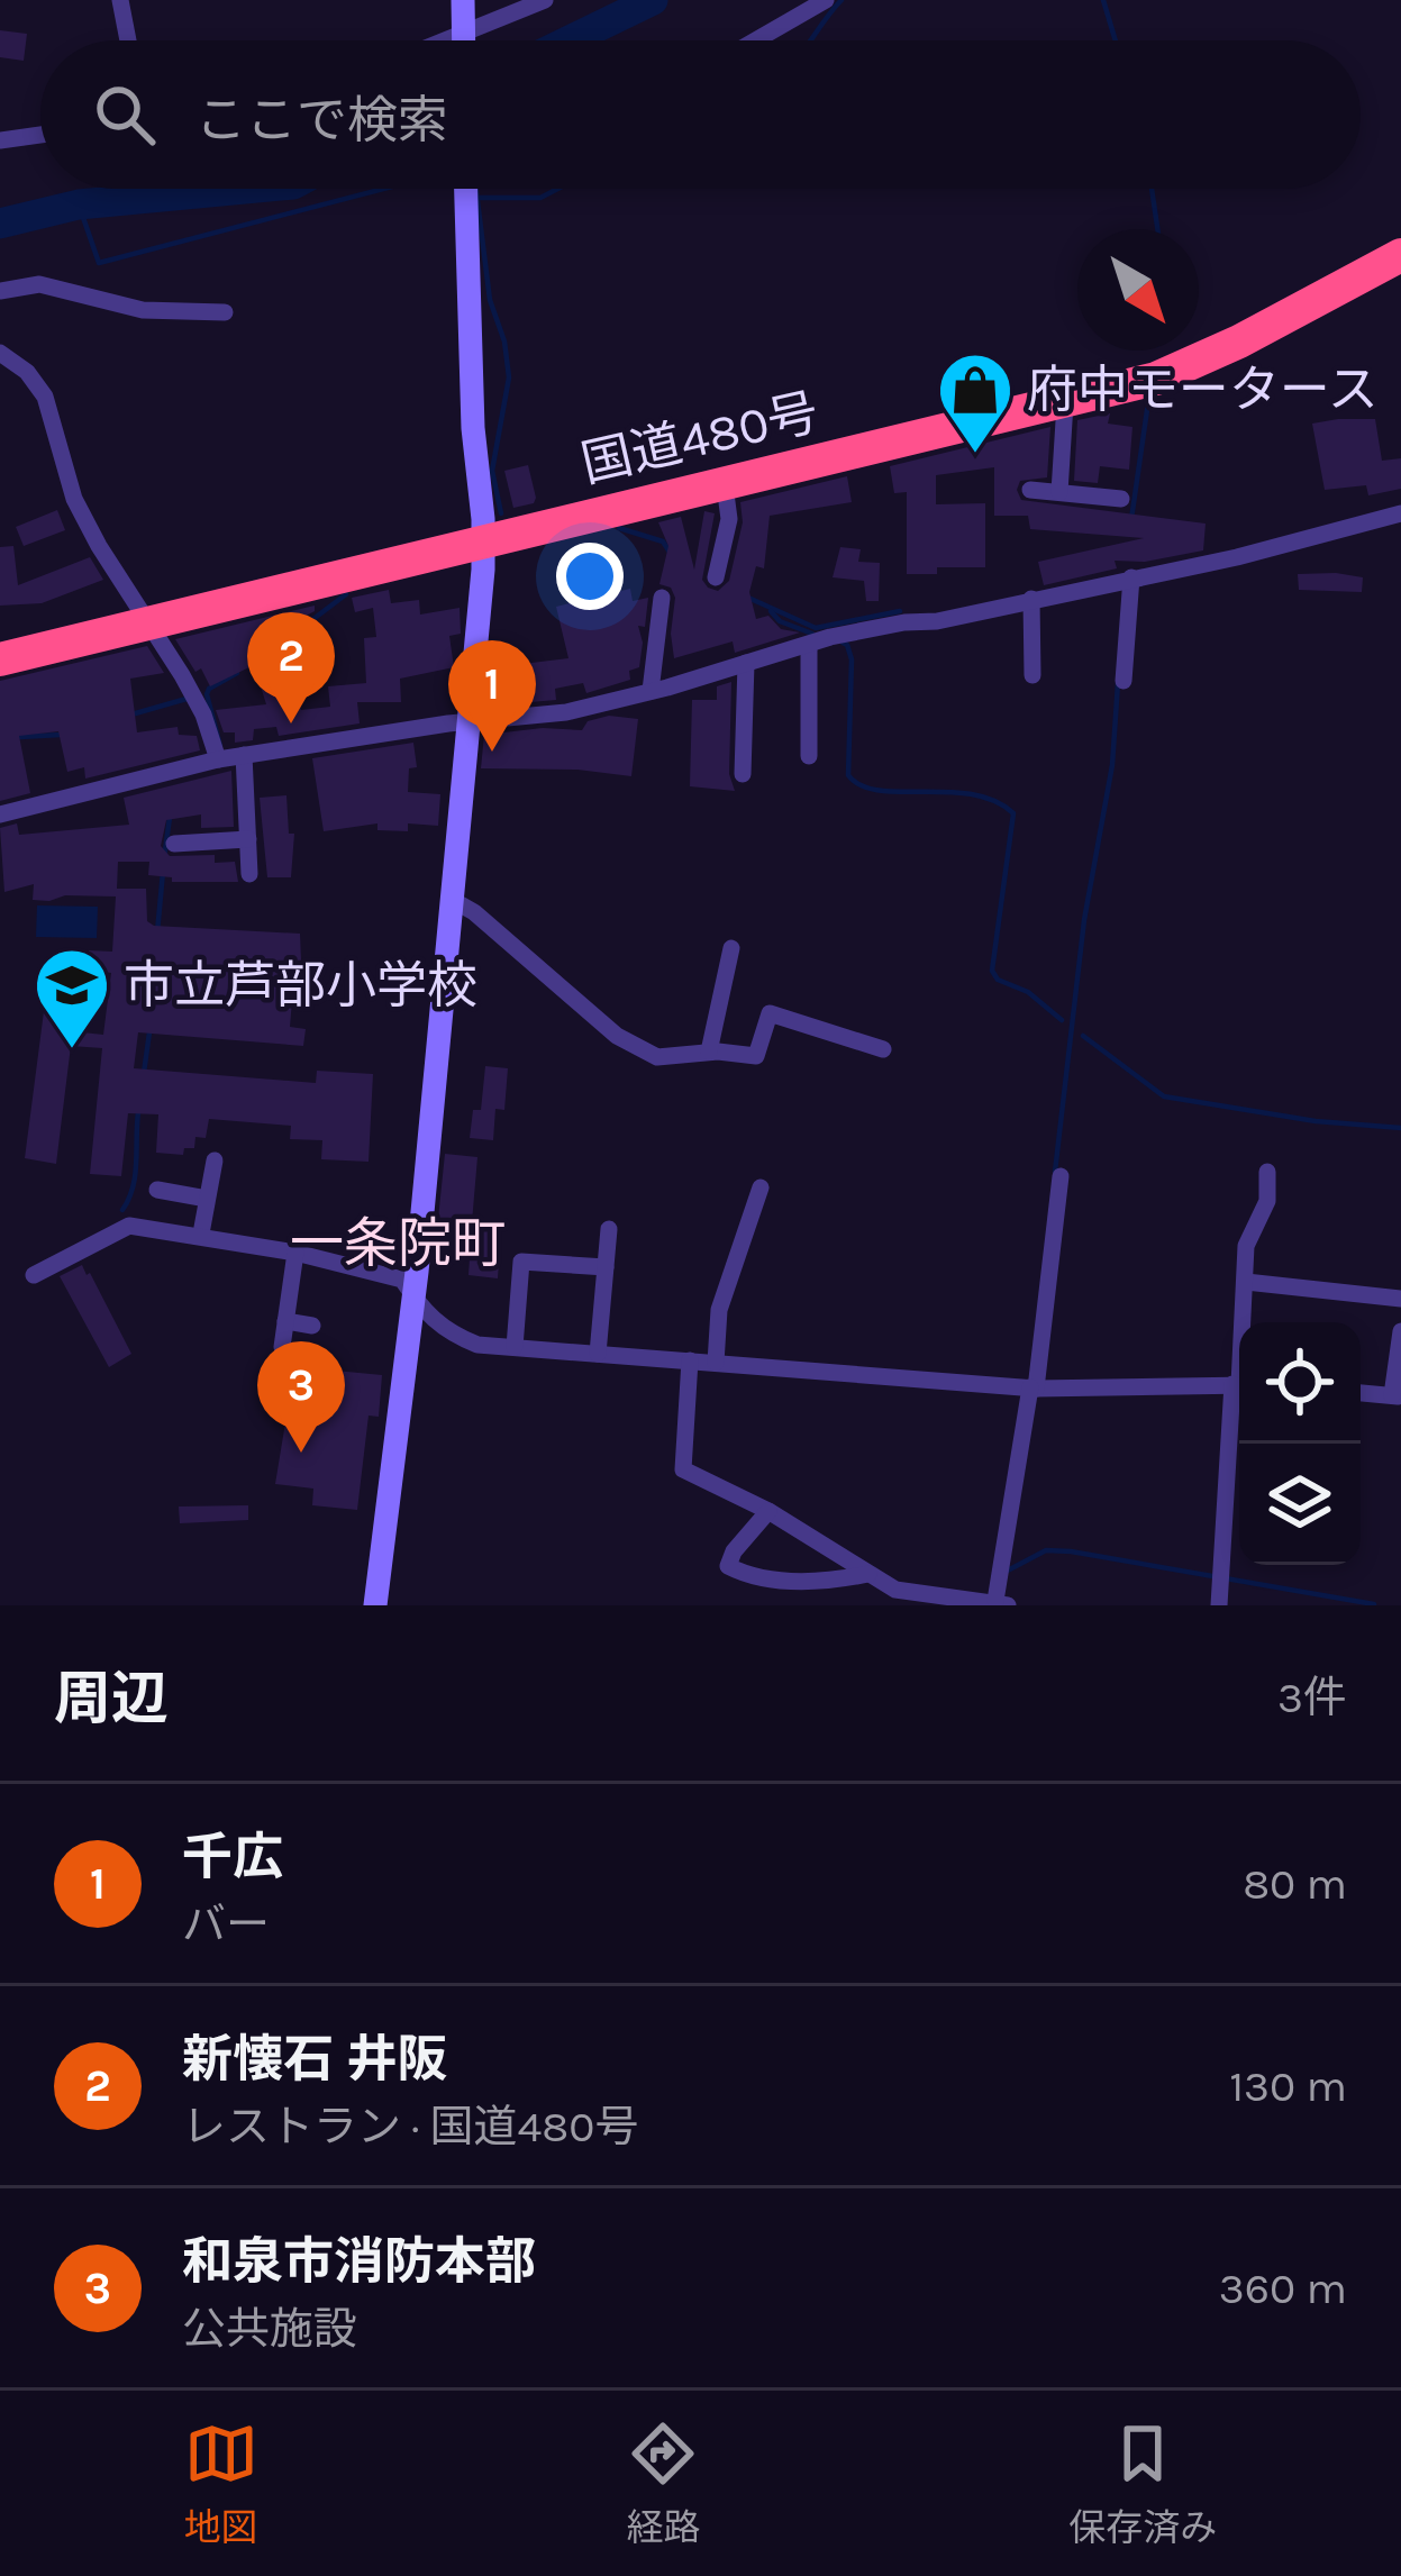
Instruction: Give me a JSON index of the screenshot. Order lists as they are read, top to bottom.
{
  "streets": {
    "highway": ["国道480号"]
  },
  "districts": ["一条院町"],
  "places": {
    "shop": ["府中モータース"],
    "school or university": ["市立芦部小学校"]
  },
  "north": "bottom right",
  "page": {
    "search": "ここで検索",
    "pins": ["2", "1", "3"],
    "heading": ["周辺", "3件"],
    "list": [
      {
        "mark": "1",
        "name": "千広",
        "note": "バー",
        "value": "80 m"
      },
      {
        "mark": "2",
        "name": "新懐石 井阪",
        "note": "レストラン · 国道480号",
        "value": "130 m"
      },
      {
        "mark": "3",
        "name": "和泉市消防本部",
        "note": "公共施設",
        "value": "360 m"
      }
    ],
    "nav": ["地図", "経路", "保存済み"]
  }
}
